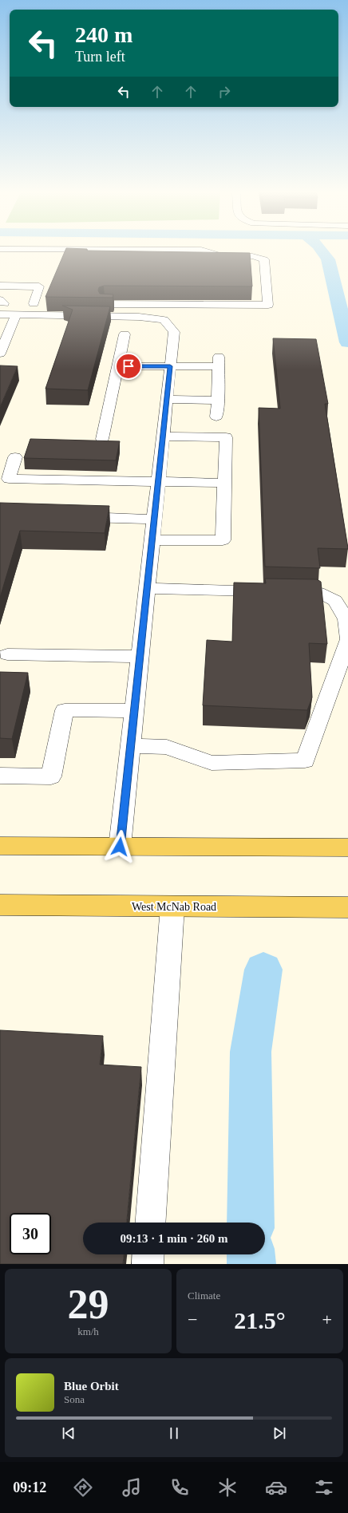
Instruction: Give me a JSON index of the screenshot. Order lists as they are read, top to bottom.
{
  "streets": {
    "main road": ["West McNab Road"]
  },
  "page": {
    "turn": ["240 m", "Turn left"],
    "limit": "30",
    "trip": "09:13 · 1 min · 260 m",
    "tile": [
      ["29", "km/h"],
      "Climate"
    ],
    "heat": ["−", "21.5°", "+"],
    "song": ["Blue Orbit", "Sona"],
    "tabs": "09:12"
  }
}
